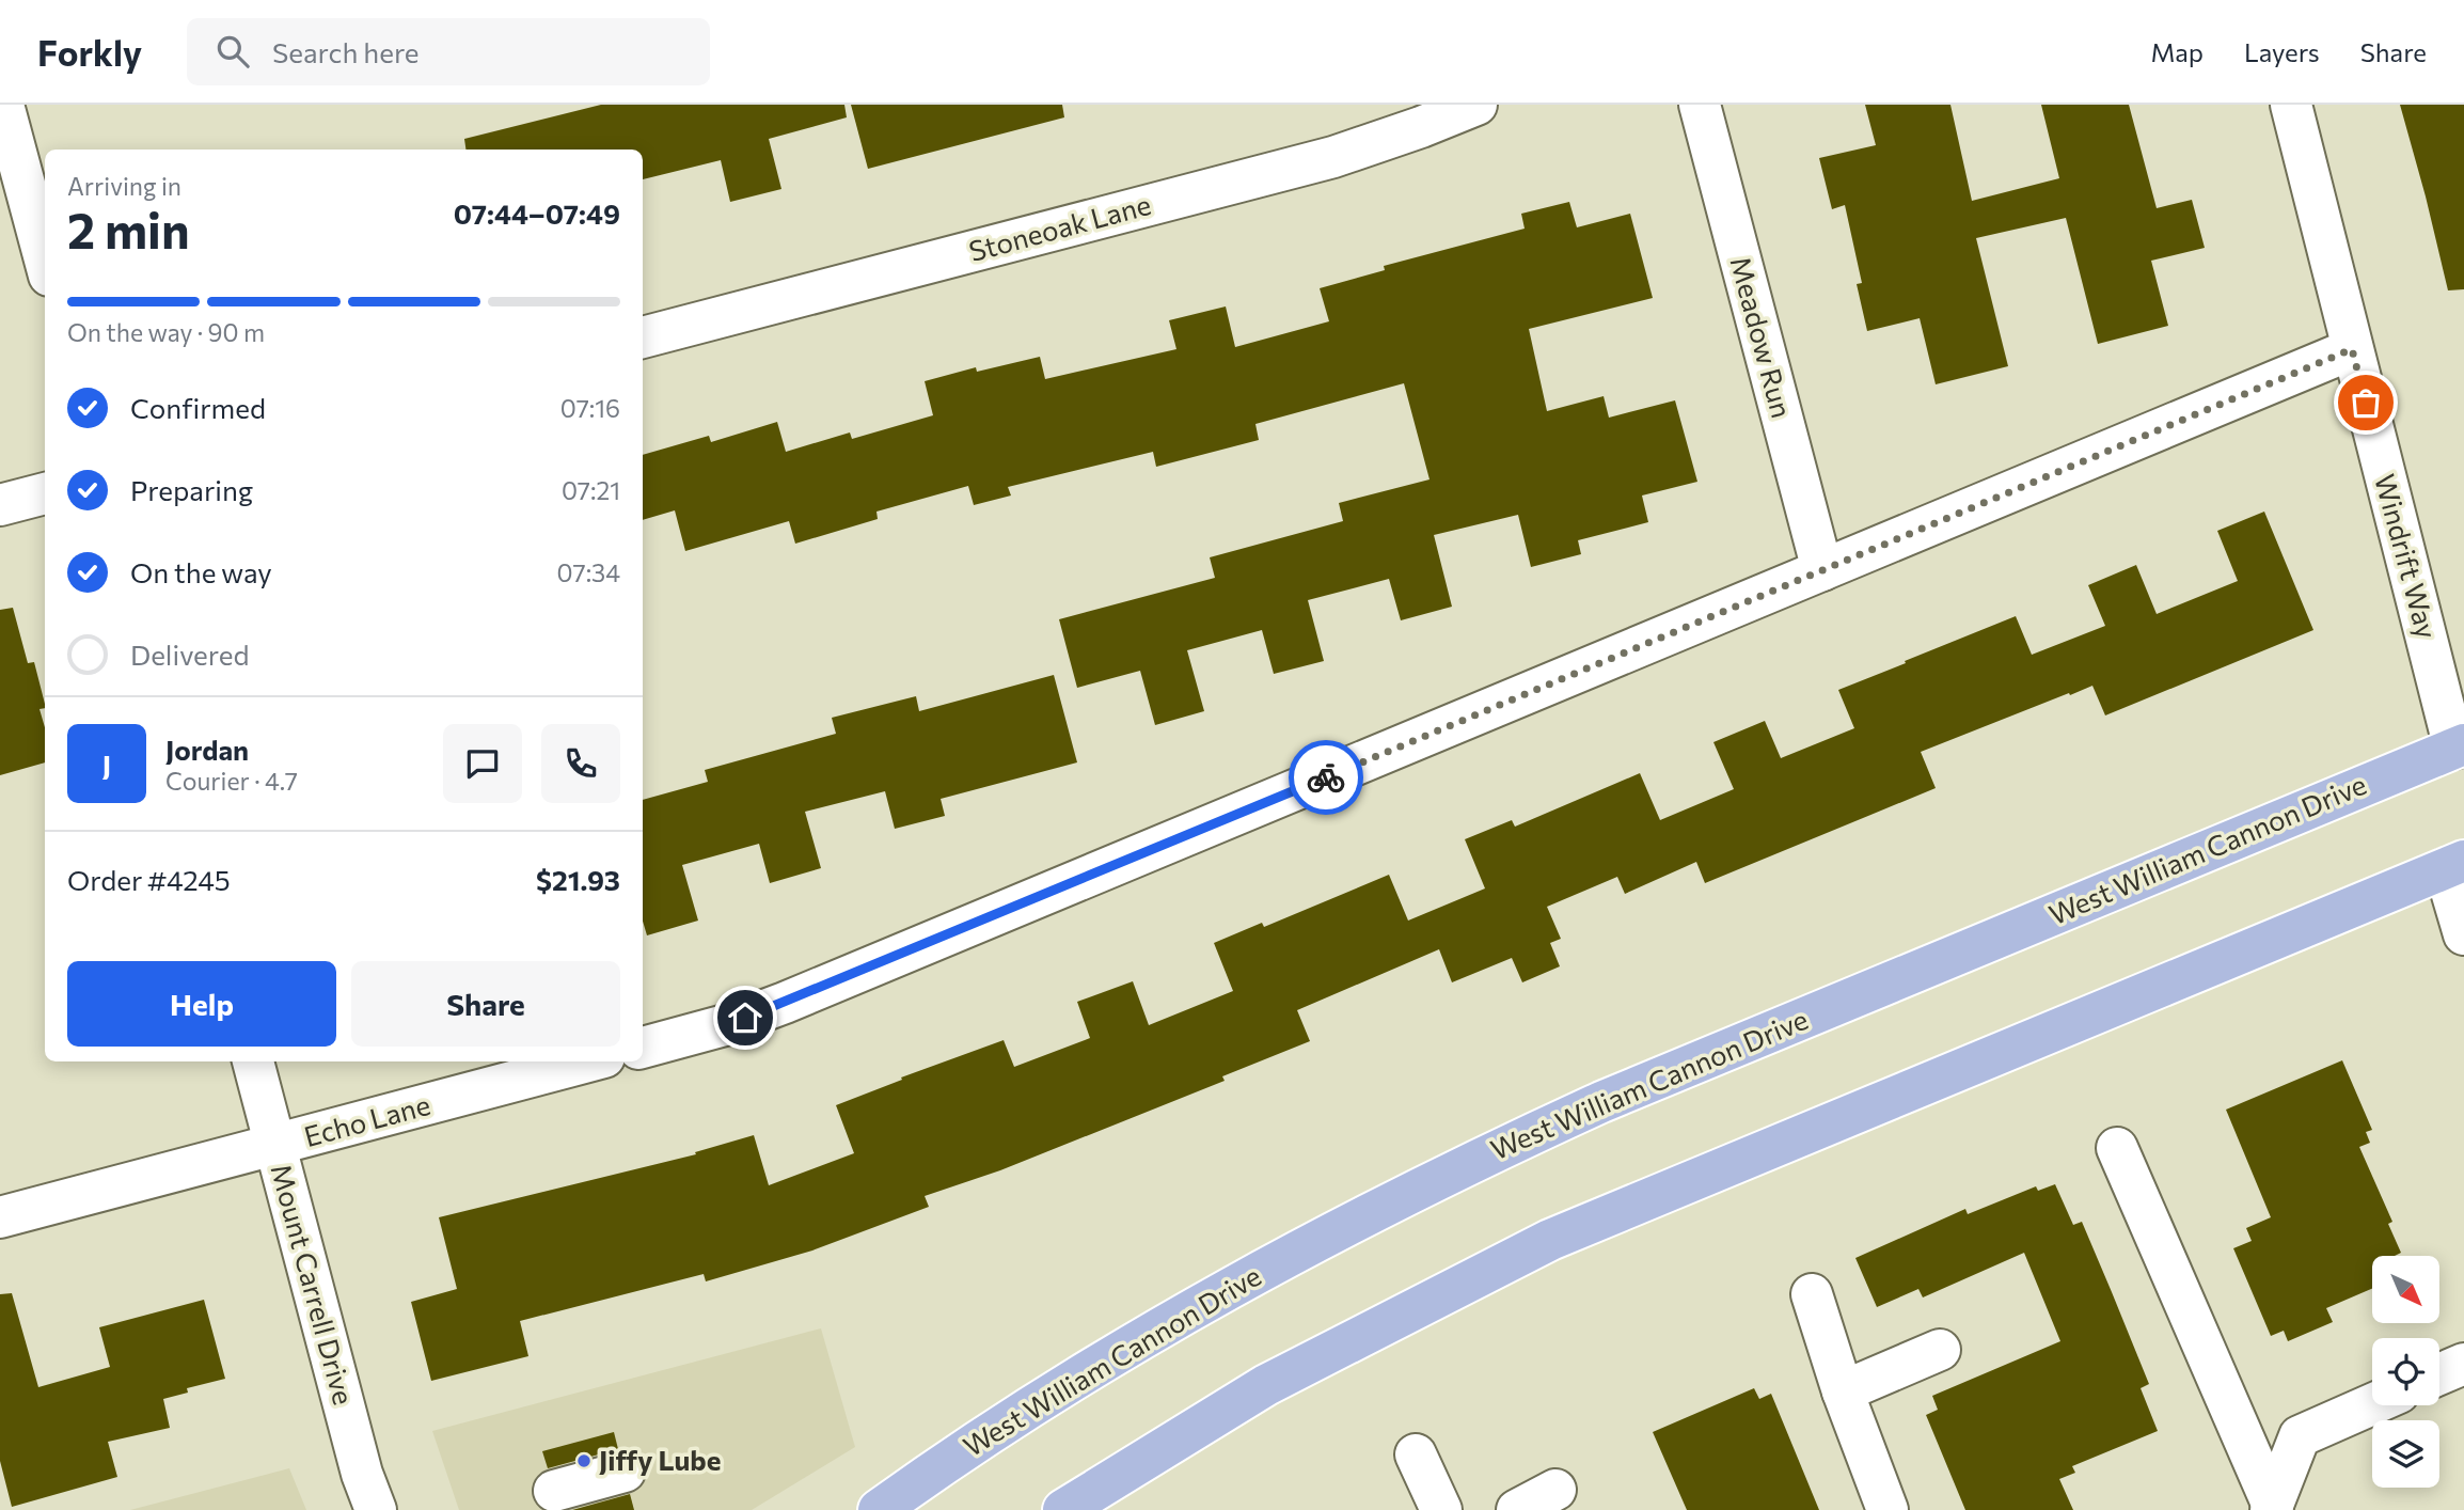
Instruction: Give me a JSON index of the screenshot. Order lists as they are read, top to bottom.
{
  "streets": {
    "main road": ["West William Cannon Drive"],
    "street": [
      "Stoneoak Lane",
      "Meadow Run",
      "Windrift Way",
      "Echo Lane",
      "Mount Carrell Drive"
    ]
  },
  "crossings": [
    ["Windrift Way", "West William Cannon Drive"],
    ["Echo Lane", "Mount Carrell Drive"]
  ],
  "places": ["Jiffy Lube"],
  "north": "bottom right",
  "page": {
    "header": "Forkly",
    "search": "Search here",
    "nav": ["Map", "Layers", "Share"],
    "heading": ["2 min", "Arriving in", "07:44–07:49"],
    "panel": [
      "Jordan",
      "Courier · 4.7",
      "Order #4245",
      "$21.93"
    ],
    "bar": "On the way · 90 m",
    "list": [
      ["Confirmed", "07:16"],
      ["Preparing", "07:21"],
      ["On the way", "07:34"],
      "Delivered"
    ],
    "round": "J",
    "buttons": ["Help", "Share"]
  }
}
